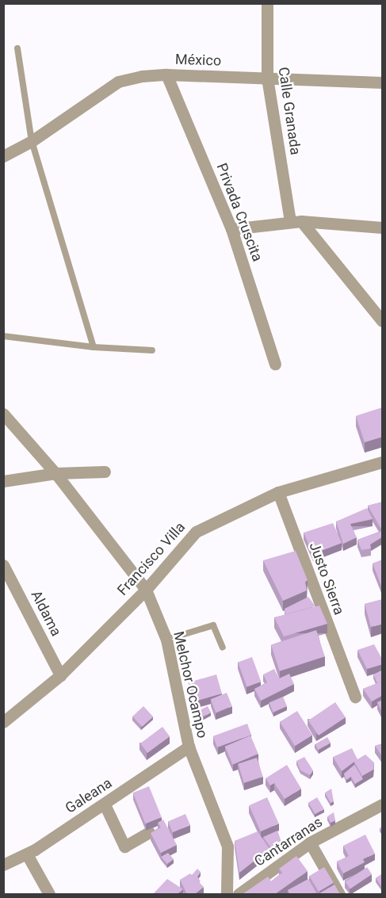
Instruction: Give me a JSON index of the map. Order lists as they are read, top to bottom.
{
  "streets": {
    "street": [
      "México",
      "Calle Granada",
      "Privada Cruscita",
      "Francisco Villa",
      "Justo Sierra",
      "Aldama",
      "Melchor Ocampo",
      "Galeana",
      "Cantarranas"
    ]
  },
  "crossings": [
    ["México", "Calle Granada"],
    ["México", "Privada Cruscita"],
    ["Francisco Villa", "Justo Sierra"],
    ["Francisco Villa", "Aldama"],
    ["Francisco Villa", "Melchor Ocampo"],
    ["Melchor Ocampo", "Galeana"]
  ]
}
